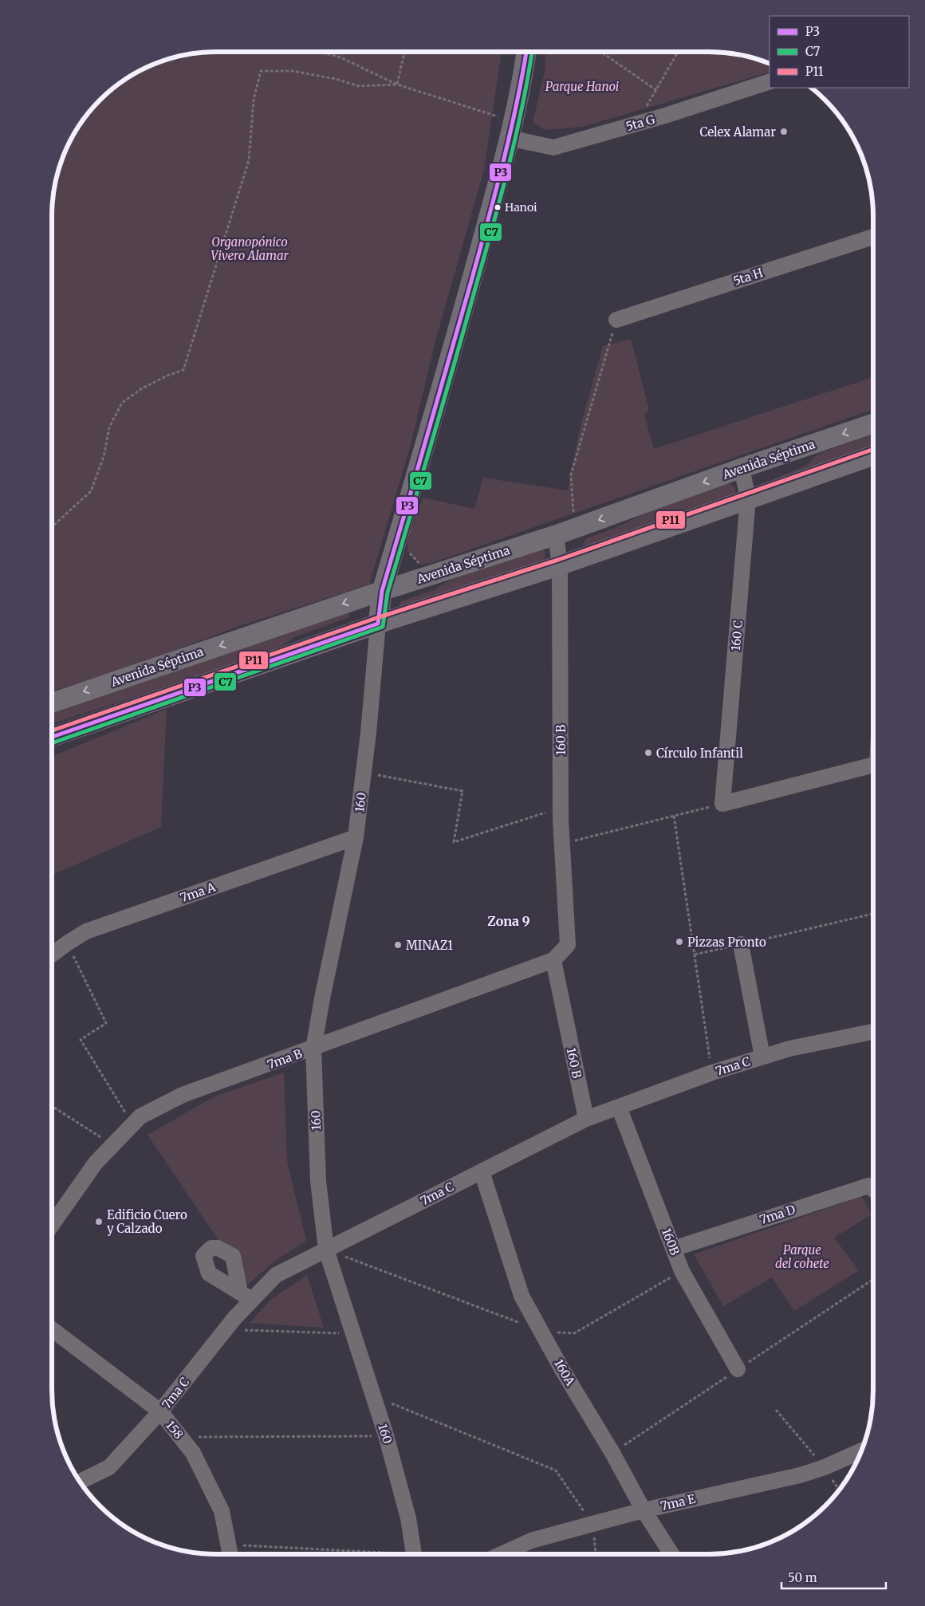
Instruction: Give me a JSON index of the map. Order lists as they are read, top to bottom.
{
  "streets": {
    "main road": ["Avenida Séptima", "160"],
    "street": [
      "5ta G",
      "5ta H",
      "160 C",
      "160 B",
      "7ma A",
      "7ma B",
      "7ma C",
      "7ma D",
      "160B",
      "160A",
      "158",
      "7ma E"
    ]
  },
  "crossings": [
    ["5ta G", "160"],
    ["Avenida Séptima", "160 C"],
    ["Avenida Séptima", "160 B"],
    ["Avenida Séptima", "160"],
    ["160 B", "7ma B"],
    ["160 B", "7ma C"],
    ["160", "7ma A"],
    ["160", "7ma B"],
    ["160", "7ma C"],
    ["7ma C", "160B"],
    ["7ma C", "160A"],
    ["7ma C", "158"],
    ["7ma D", "160B"],
    ["160A", "7ma E"]
  ],
  "districts": ["Zona 9"],
  "parks": ["Parque Hanoi", "Organopónico Vivero Alamar", "Parque del cohete"],
  "places": [
    "Celex Alamar",
    "Hanoi",
    "Círculo Infantil",
    "Pizzas Pronto",
    "MINAZ1",
    "Edificio Cuero y Calzado"
  ],
  "lines": ["transit line P3", "transit line C7", "transit line P11"],
  "legend": ["P3", "C7", "P11"],
  "scale_bar": "50 m"
}
